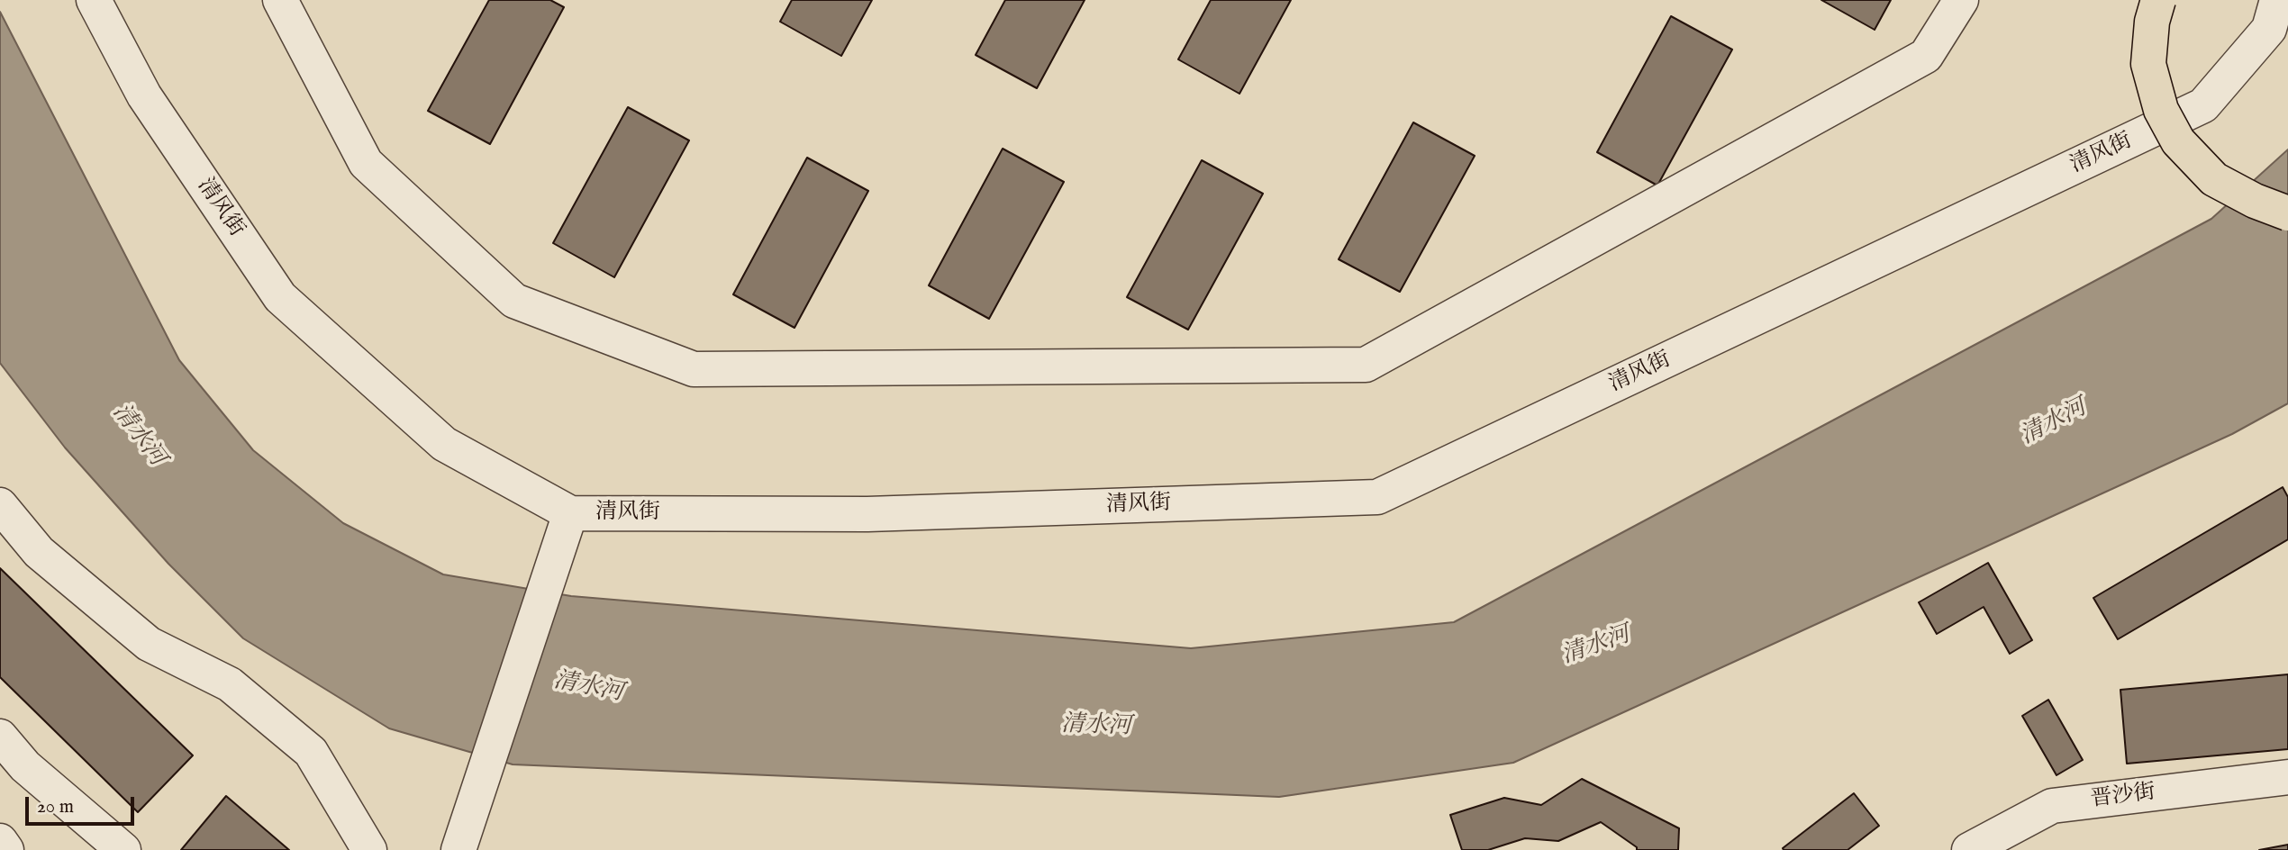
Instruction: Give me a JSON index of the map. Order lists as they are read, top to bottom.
{
  "streets": {
    "street": ["清风街", "晋沙街"]
  },
  "water": ["清水河"],
  "scale_bar": "20 m"
}
